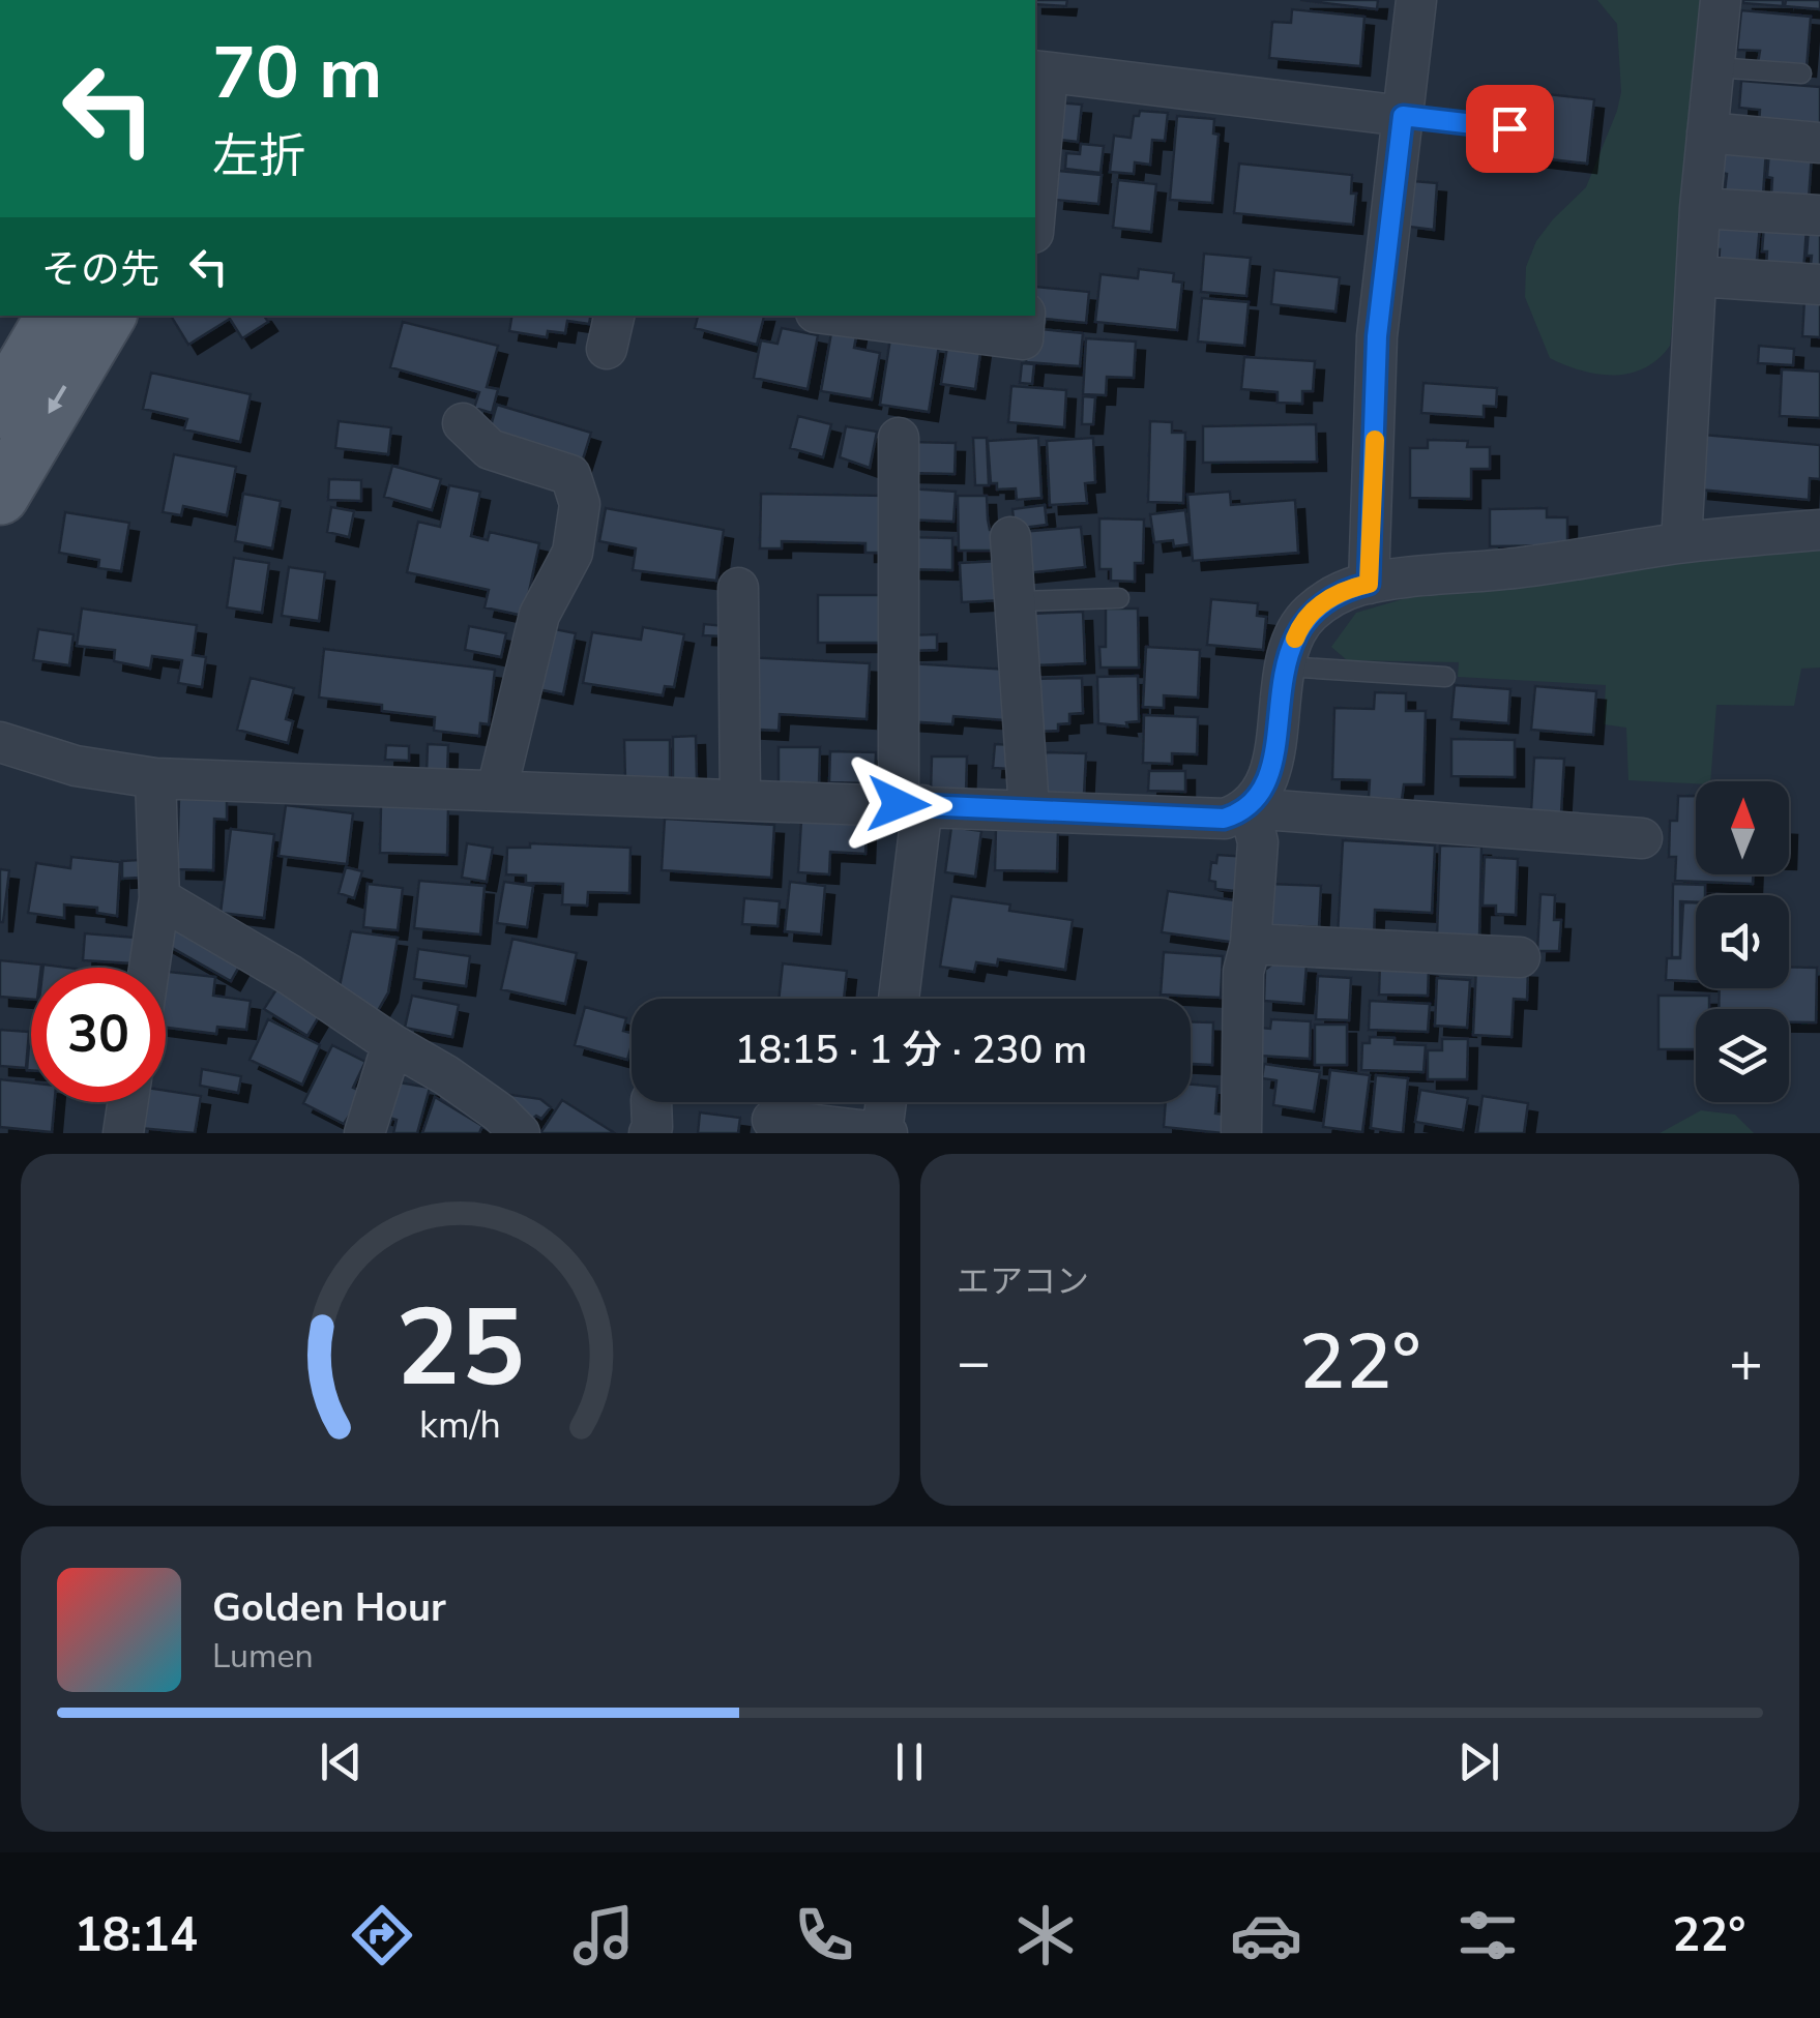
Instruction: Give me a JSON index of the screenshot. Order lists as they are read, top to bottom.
{
  "north": "top",
  "page": {
    "turn": ["70 m", "左折"],
    "then": "その先",
    "limit": "30",
    "trip": "18:15 · 1 分 · 230 m",
    "tile": "エアコン",
    "heat": ["−", "22°", "+"],
    "song": ["Golden Hour", "Lumen"],
    "tabs": ["18:14", "22°"],
    "gauge": ["25", "km/h"]
  }
}
